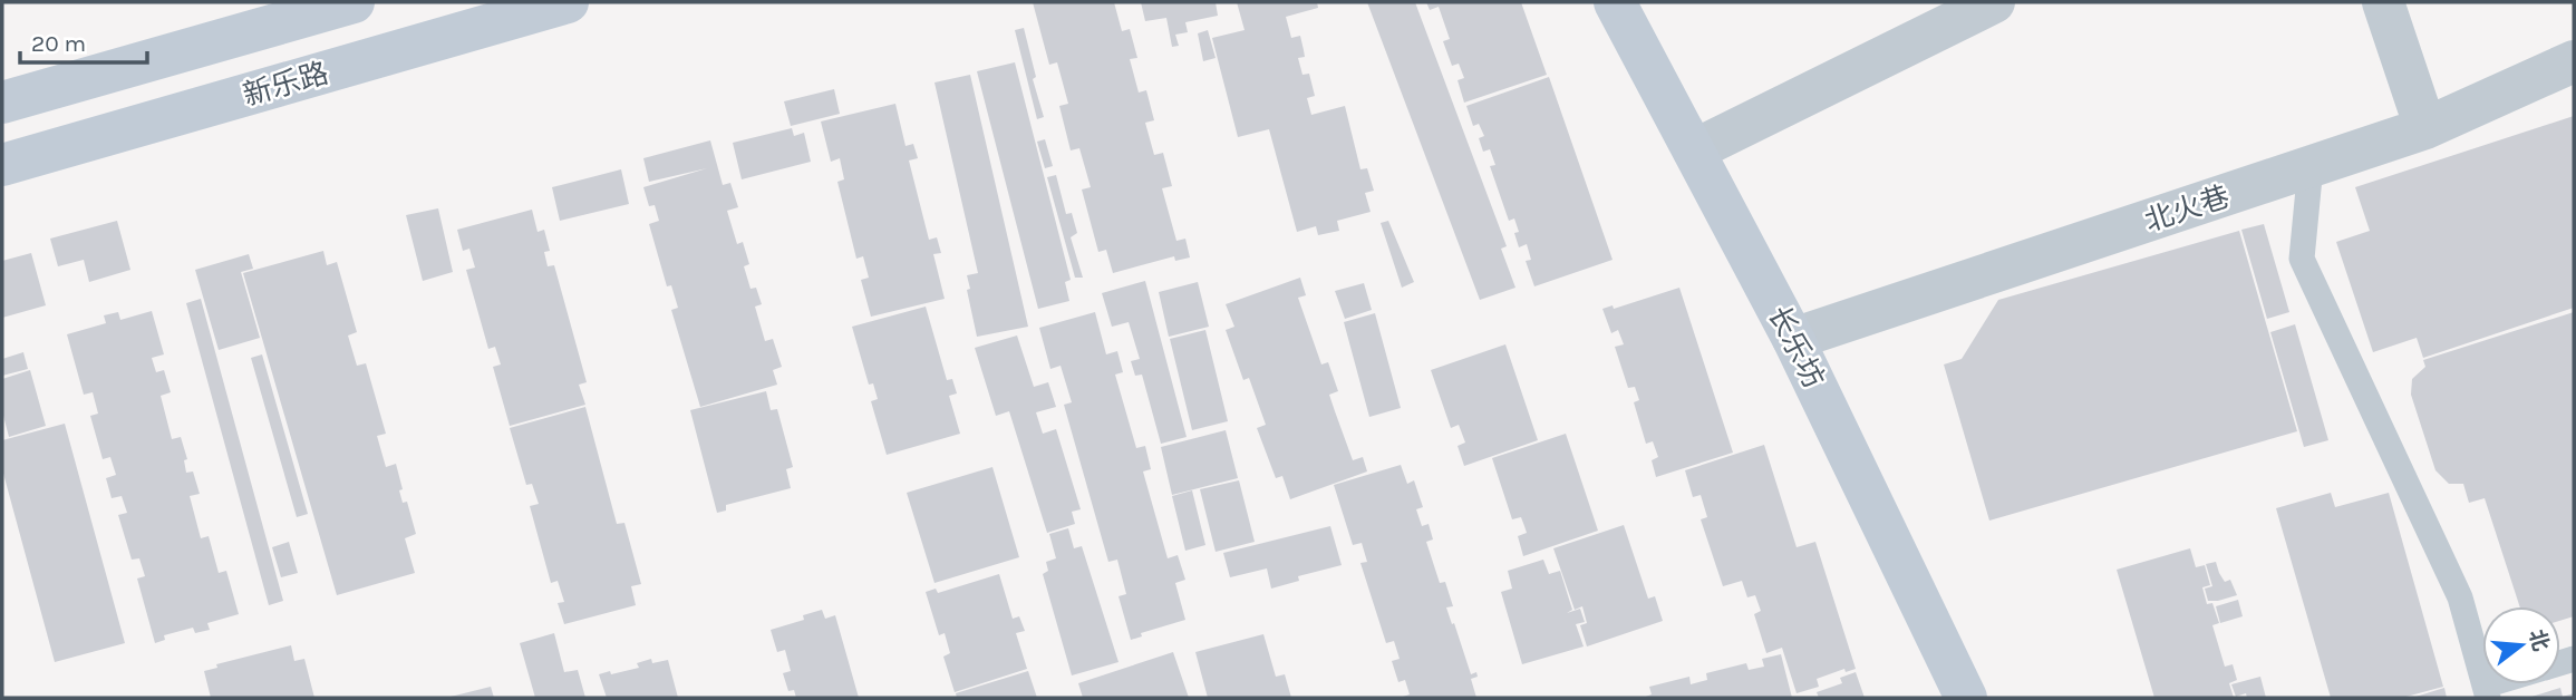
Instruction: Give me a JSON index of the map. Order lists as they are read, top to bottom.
{
  "streets": {
    "main road": ["新乐路", "长乐坊"],
    "street": ["北火巷"]
  },
  "crossings": [
    ["北火巷", "长乐坊"]
  ],
  "scale_bar": "20 m",
  "north": "right"
}
